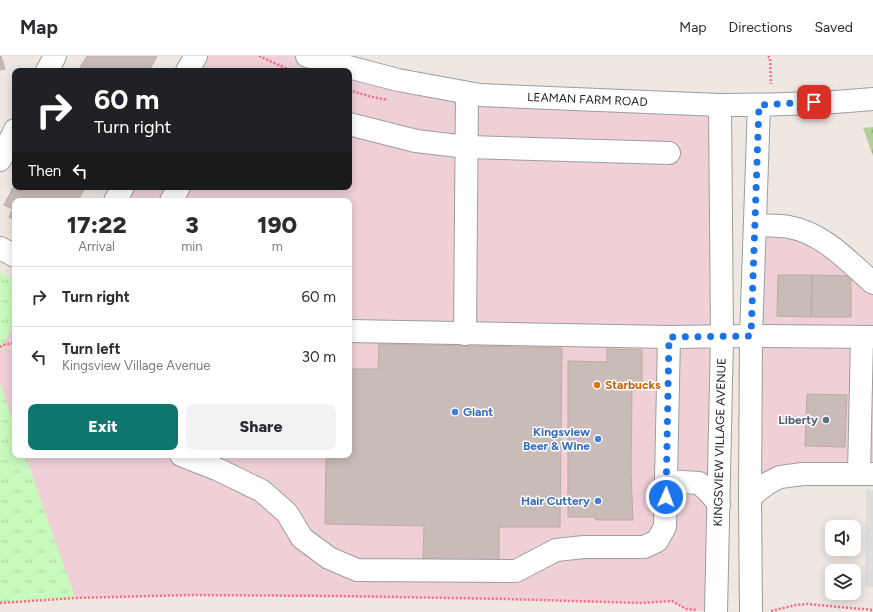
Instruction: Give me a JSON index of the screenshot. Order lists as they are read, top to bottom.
{
  "streets": {
    "street": ["LEAMAN FARM ROAD", "KINGSVIEW VILLAGE AVENUE"]
  },
  "crossings": [
    ["LEAMAN FARM ROAD", "KINGSVIEW VILLAGE AVENUE"]
  ],
  "places": [
    "Starbucks",
    "Giant",
    "Liberty",
    "Kingsview Beer & Wine",
    "Hair Cuttery"
  ],
  "page": {
    "header": "Map",
    "nav": ["Map", "Directions", "Saved"],
    "turn": ["60 m", "Turn right"],
    "then": "Then",
    "eta": [
      "17:22",
      "Arrival",
      "3",
      "min",
      "190",
      "m"
    ],
    "list": [
      {
        "name": "Turn right",
        "value": "60 m"
      },
      {
        "name": "Turn left",
        "note": "Kingsview Village Avenue",
        "value": "30 m"
      }
    ],
    "buttons": ["Exit", "Share"]
  }
}
